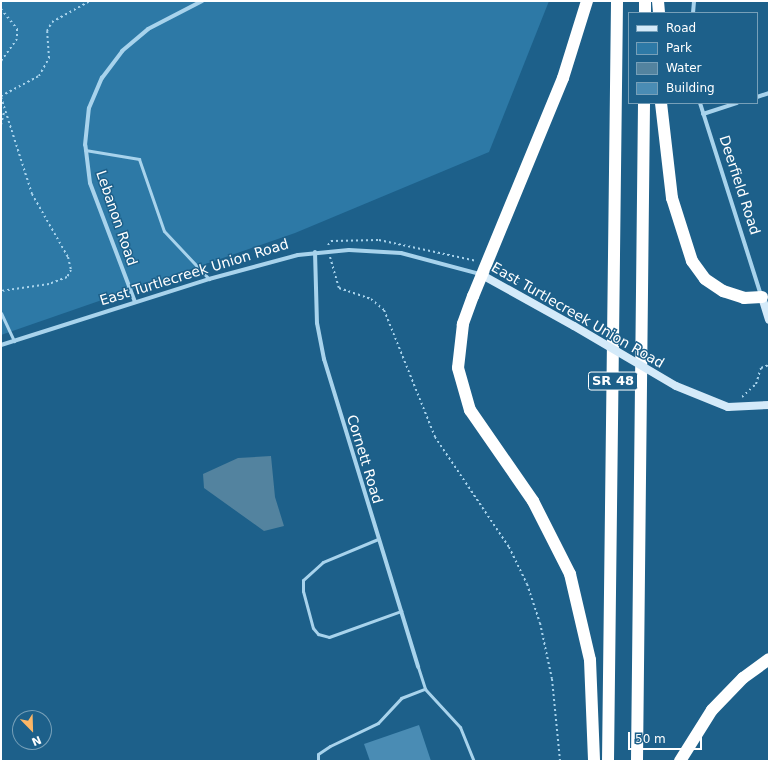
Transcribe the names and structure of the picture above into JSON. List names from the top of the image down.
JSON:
{
  "streets": {
    "highway": ["SR 48"],
    "street": [
      "Deerfield Road",
      "Lebanon Road",
      "East Turtlecreek Union Road",
      "Cornett Road"
    ]
  },
  "crossings": [
    ["Lebanon Road", "East Turtlecreek Union Road"],
    ["East Turtlecreek Union Road", "Cornett Road"]
  ],
  "legend": [
    "Road",
    "Park",
    "Water",
    "Building"
  ],
  "scale_bar": "50 m",
  "north": "bottom right"
}
